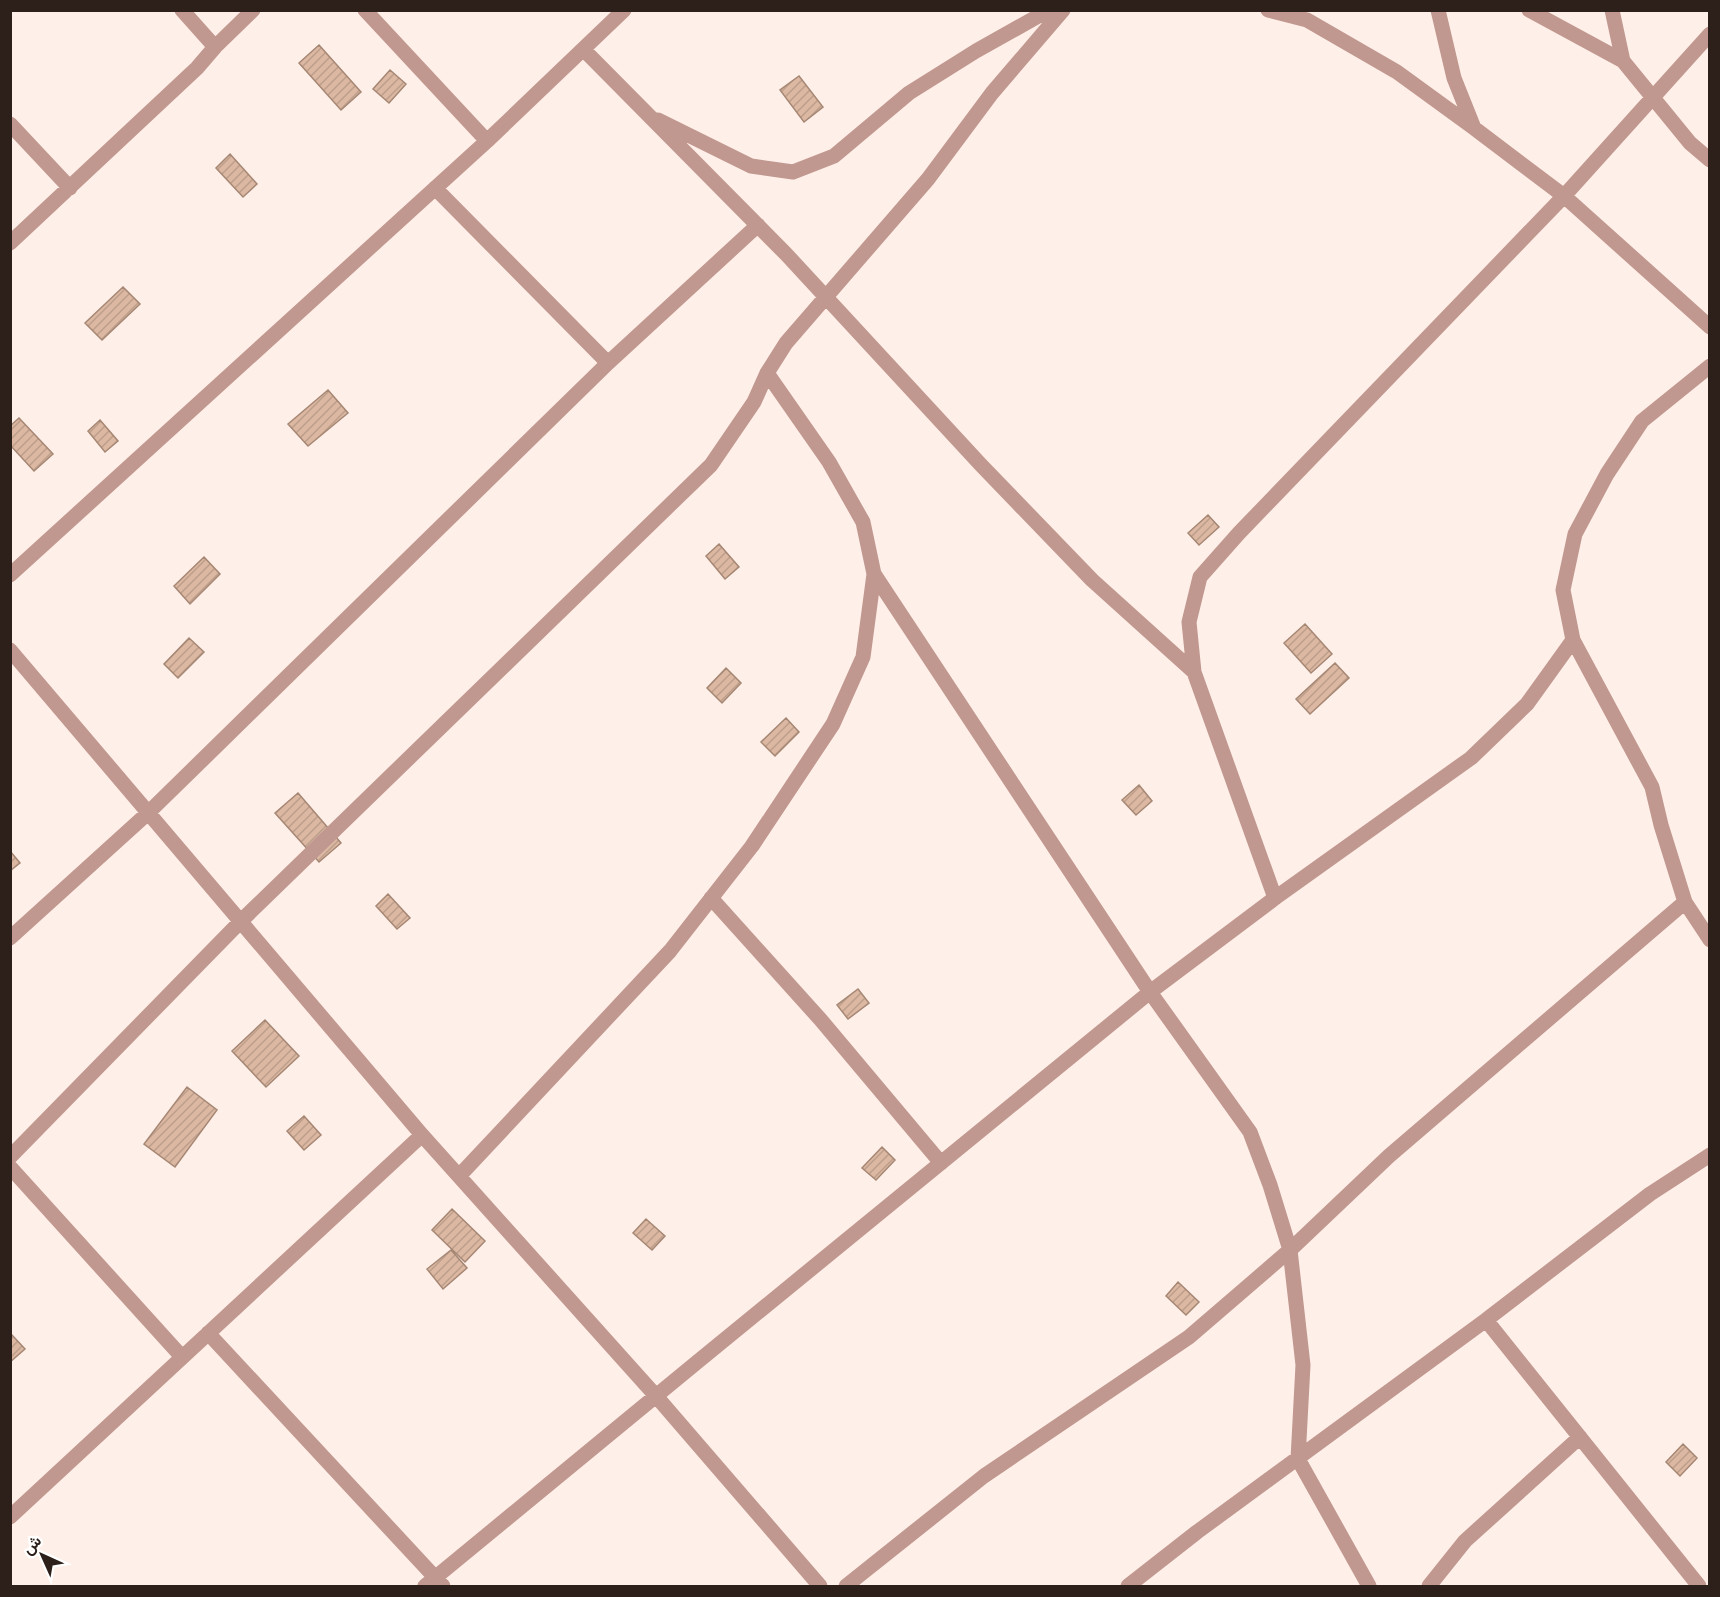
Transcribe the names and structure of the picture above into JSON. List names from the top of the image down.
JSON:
{
  "north": "top left"
}
